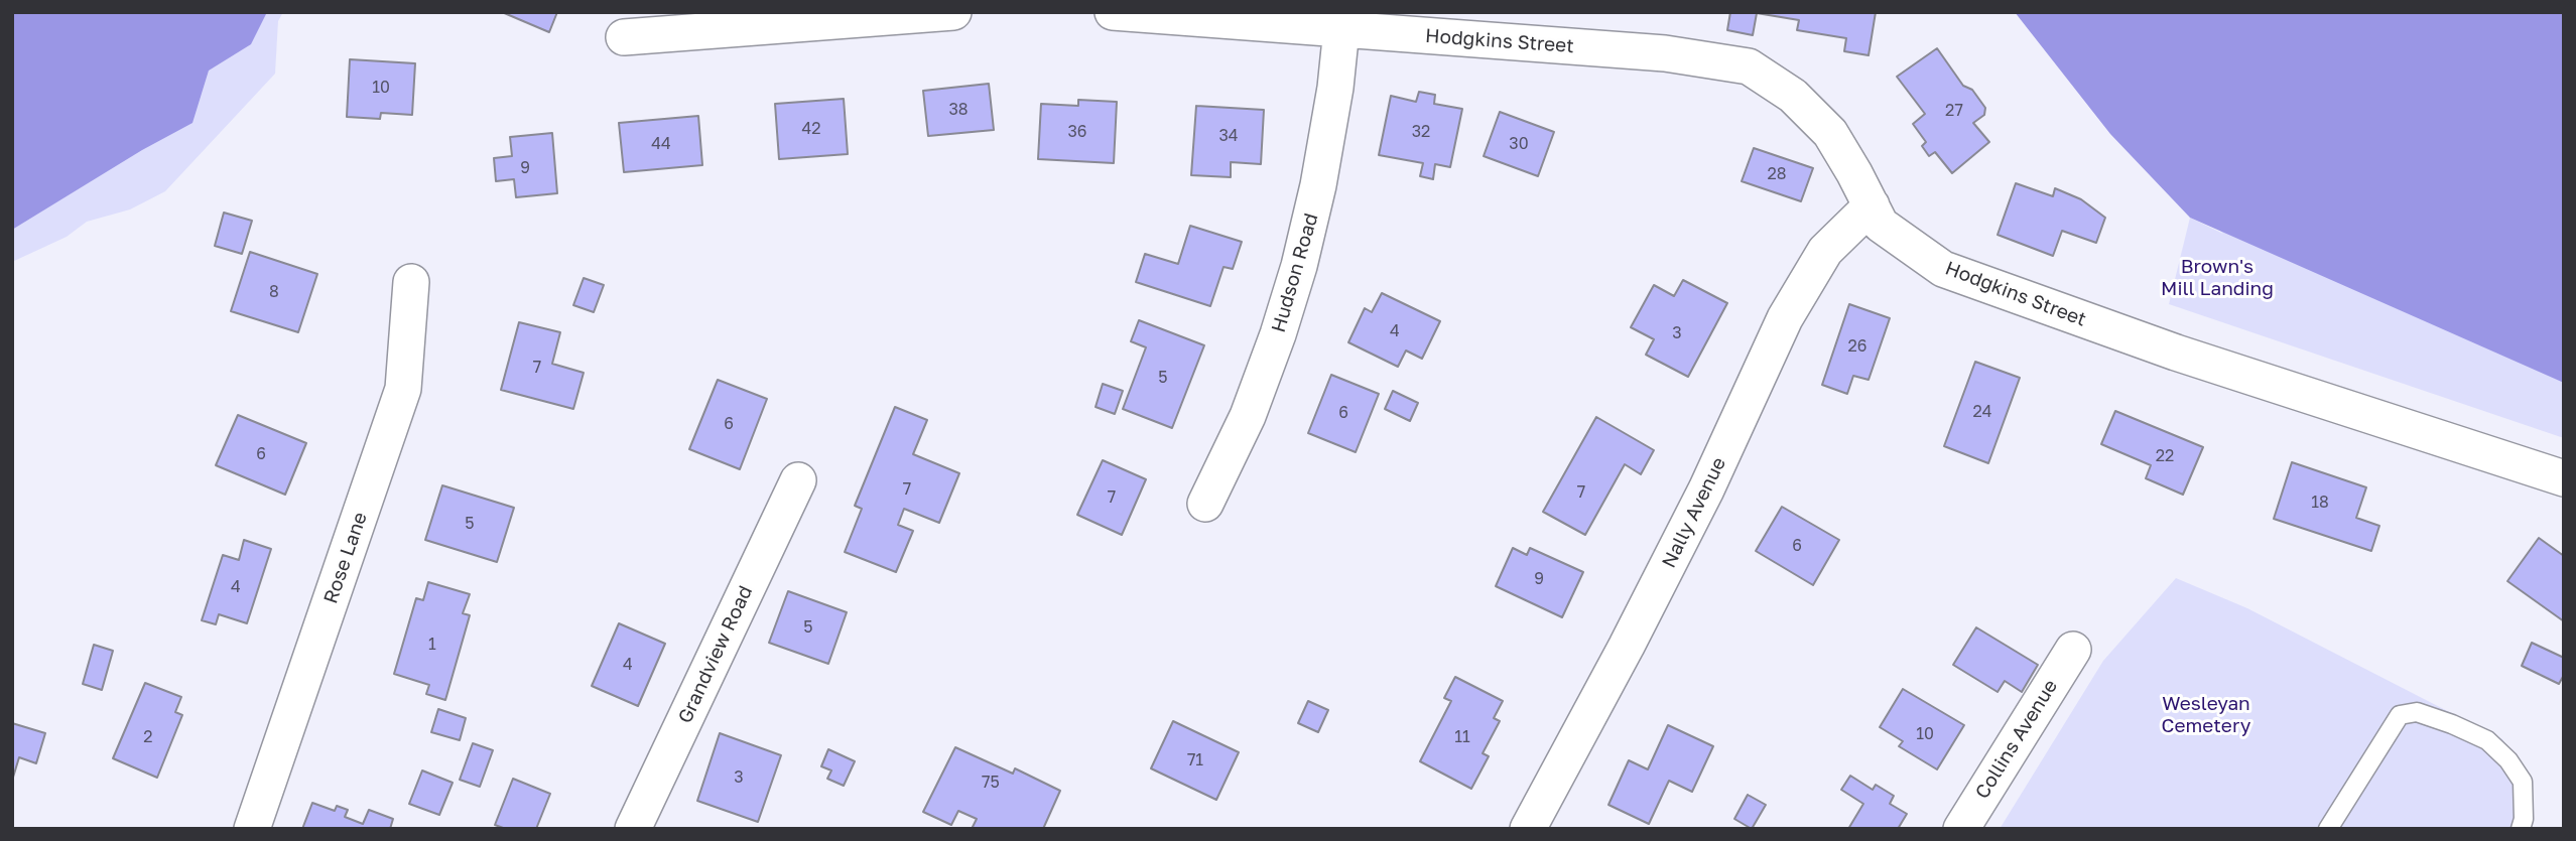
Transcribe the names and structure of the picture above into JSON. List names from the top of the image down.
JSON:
{
  "streets": {
    "street": [
      "Hodgkins Street",
      "Hudson Road",
      "Nally Avenue",
      "Rose Lane",
      "Grandview Road",
      "Collins Avenue"
    ]
  },
  "crossings": [
    ["Hodgkins Street", "Hudson Road"],
    ["Hodgkins Street", "Nally Avenue"]
  ],
  "parks": ["Brown's Mill Landing", "Wesleyan Cemetery"],
  "house_numbers": [
    "10",
    "38",
    "27",
    "42",
    "36",
    "32",
    "34",
    "44",
    "30",
    "9",
    "28",
    "8",
    "4",
    "3",
    "26",
    "7",
    "5",
    "24",
    "6",
    "6",
    "6",
    "22",
    "7",
    "7",
    "7",
    "18",
    "5",
    "6",
    "9",
    "4",
    "5",
    "1",
    "4",
    "10",
    "2",
    "11",
    "71",
    "3",
    "75"
  ]
}
